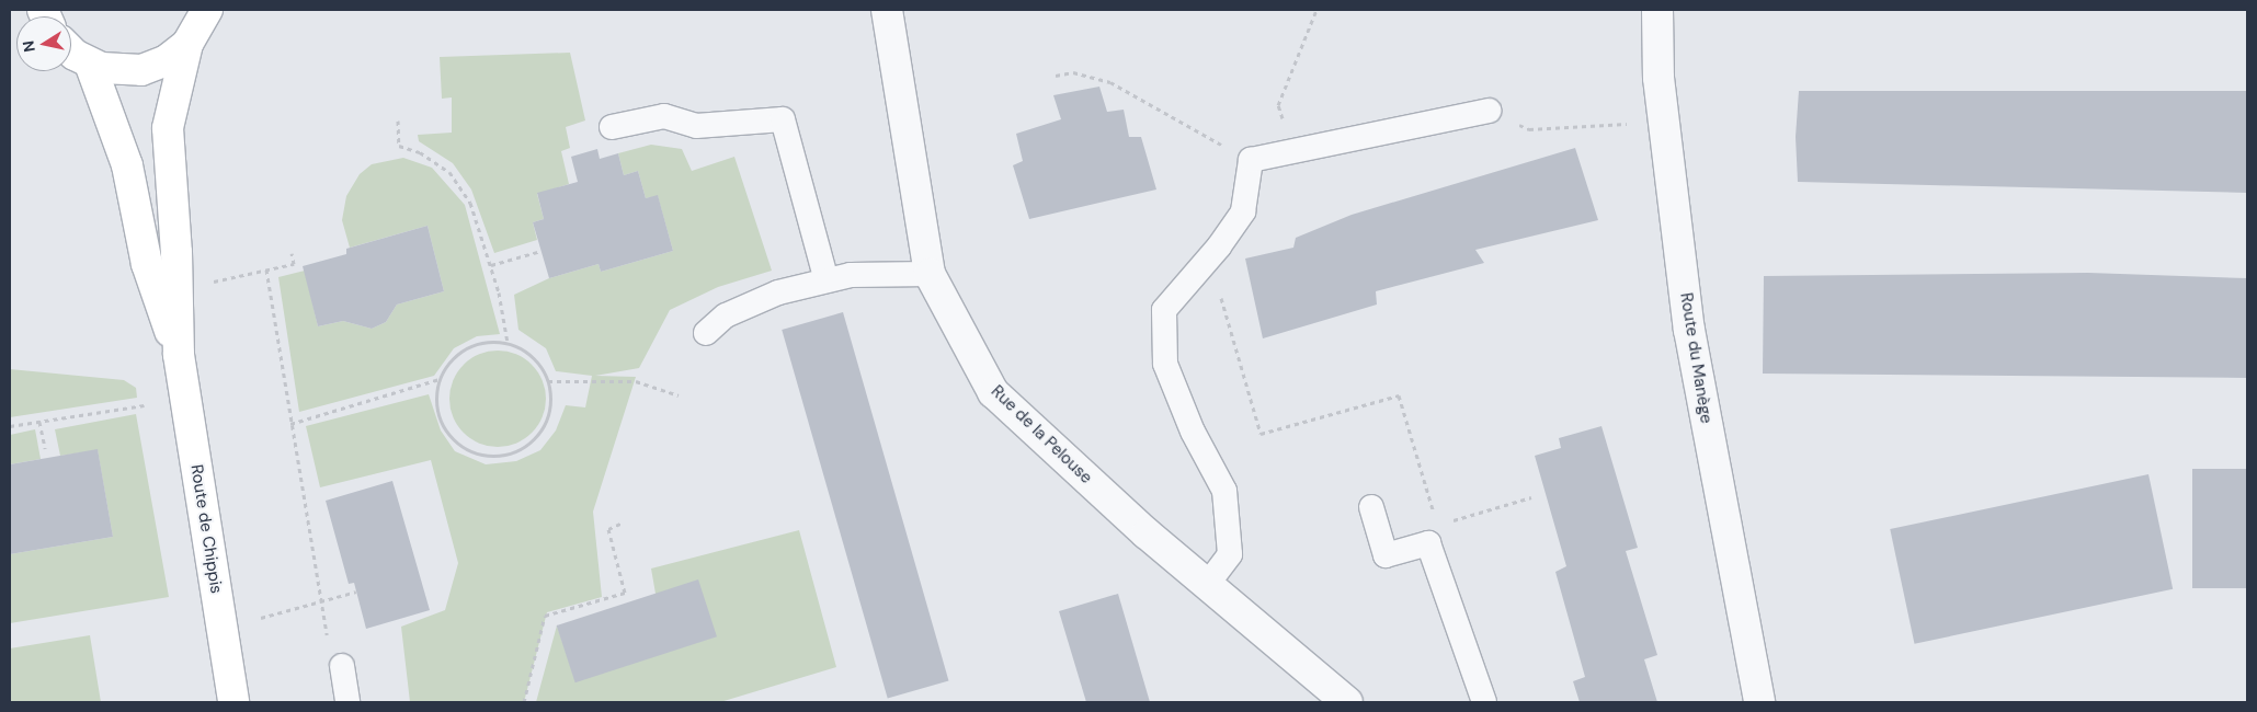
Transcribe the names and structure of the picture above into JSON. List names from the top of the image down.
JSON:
{
  "streets": {
    "street": ["Route du Manège", "Rue de la Pelouse", "Route de Chippis"]
  },
  "north": "left"
}
